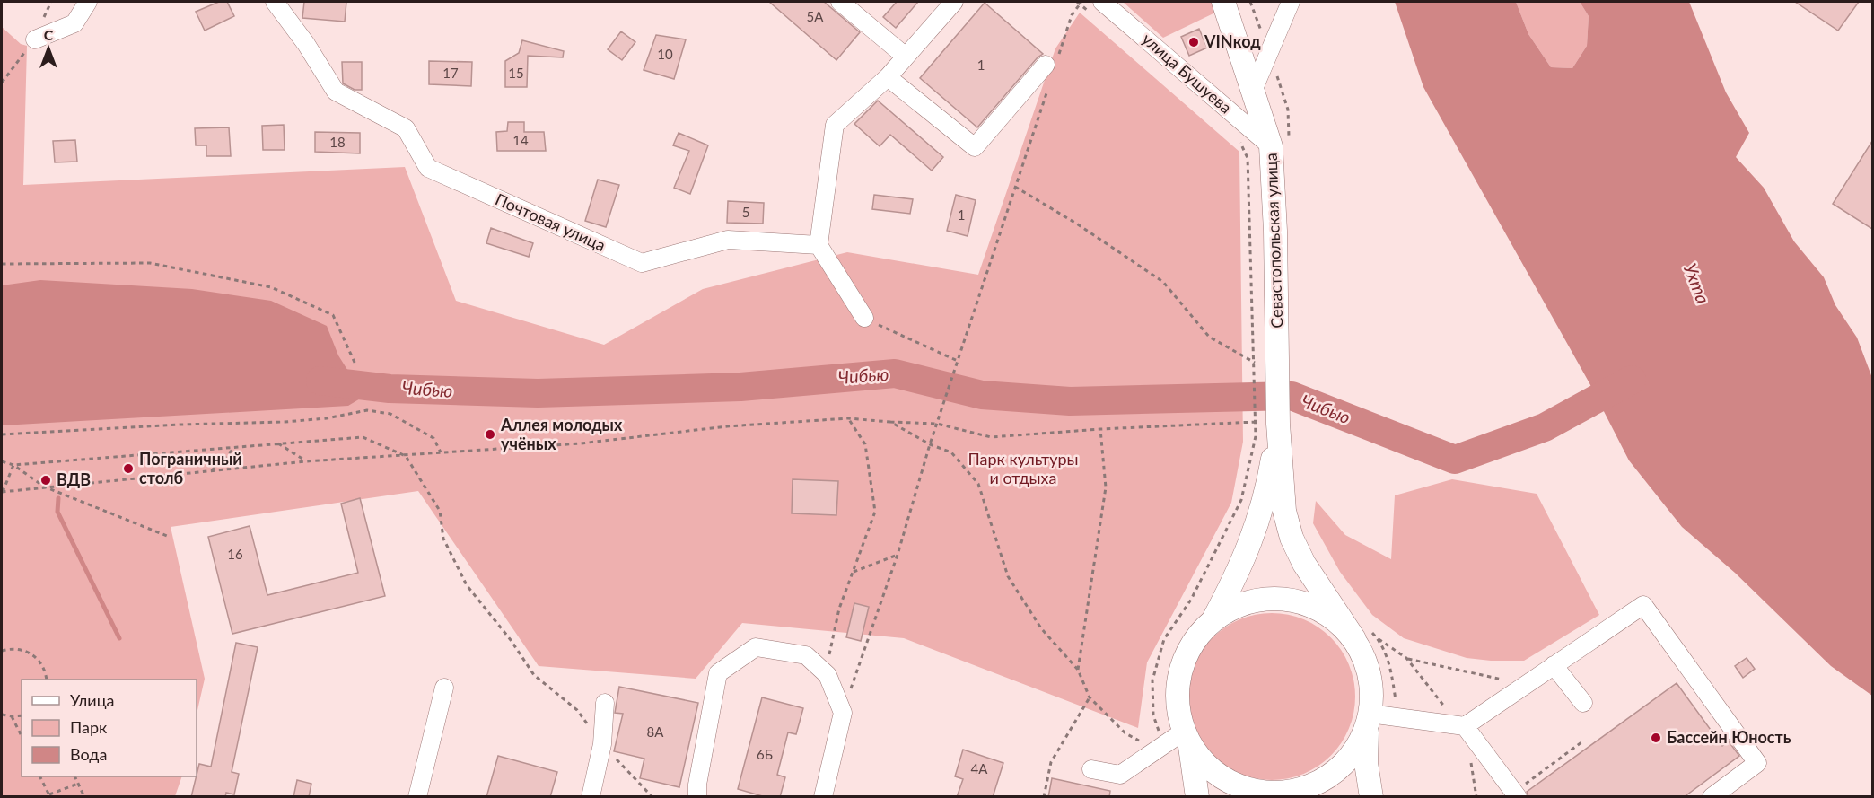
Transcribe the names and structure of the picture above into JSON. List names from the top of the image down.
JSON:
{
  "streets": {
    "main road": ["Севастопольская улица"],
    "street": ["улица Бушуева", "Почтовая улица"]
  },
  "crossings": [
    ["улица Бушуева", "Севастопольская улица"]
  ],
  "water": ["Ухта", "Чибью"],
  "parks": ["Парк культуры и отдыха"],
  "places": [
    "VINкод",
    "Аллея молодых учёных",
    "Пограничный столб",
    "ВДВ",
    "Бассейн Юность"
  ],
  "house_numbers": [
    "5А",
    "10",
    "1",
    "17",
    "15",
    "14",
    "18",
    "5",
    "1",
    "16",
    "8А",
    "6Б",
    "4А"
  ],
  "legend": ["Улица", "Парк", "Вода"],
  "north": "top"
}
